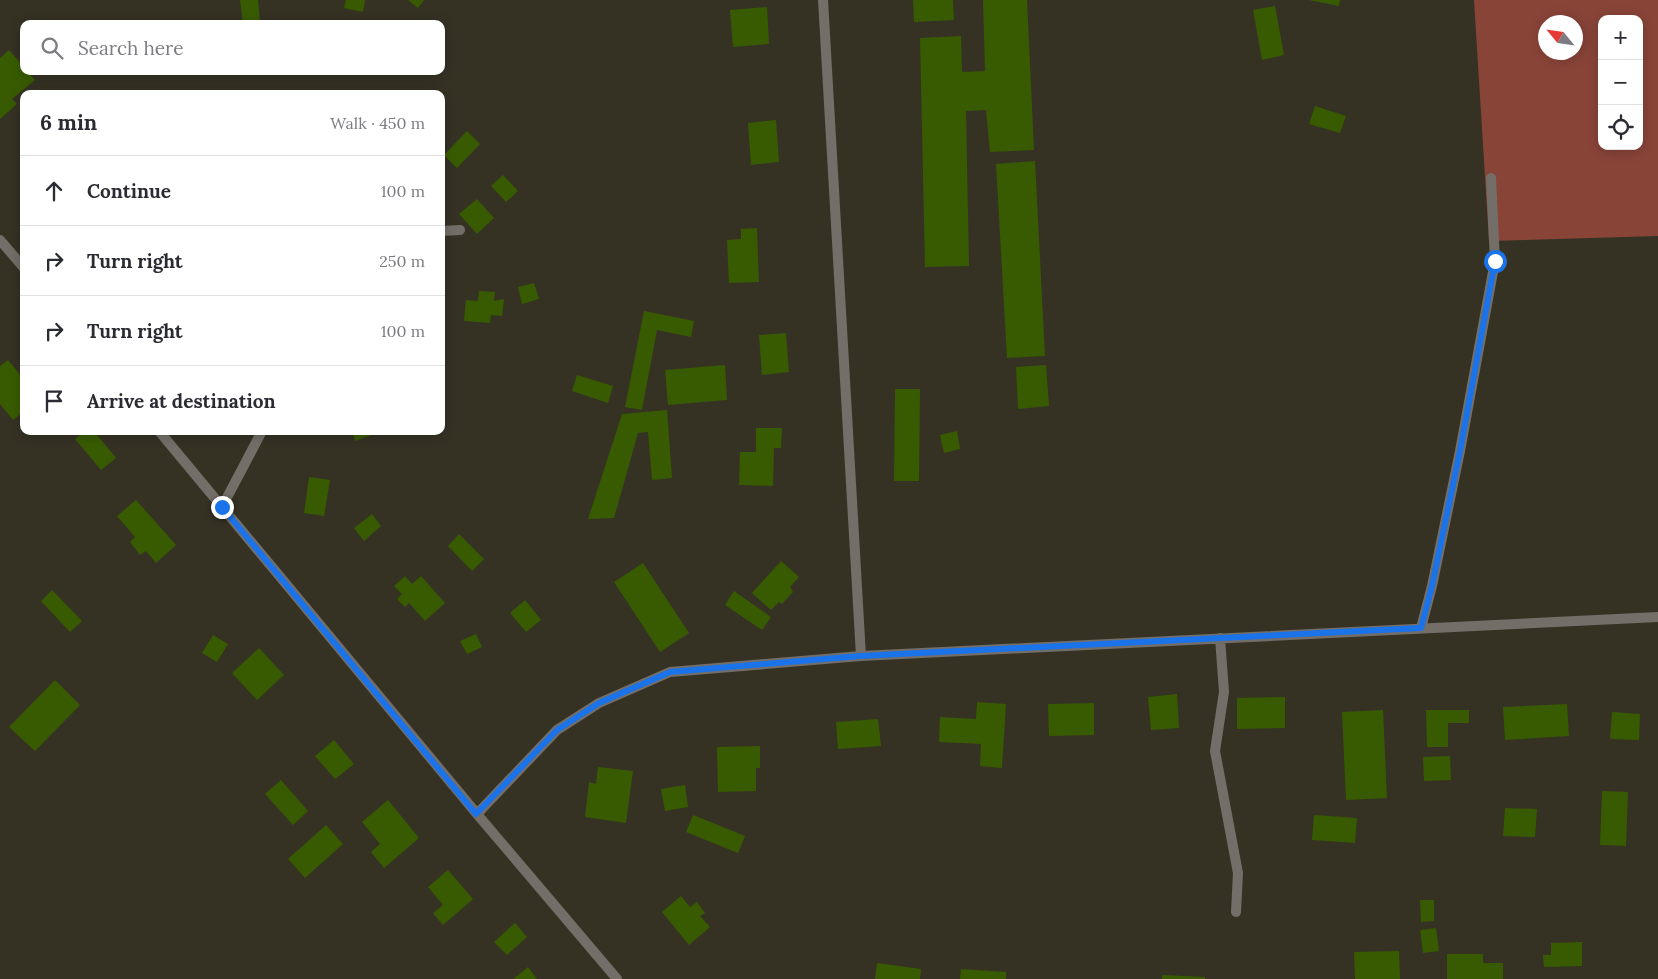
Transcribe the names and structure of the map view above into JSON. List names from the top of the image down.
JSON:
{
  "north": "top left",
  "page": {
    "map_buttons": ["+", "−"],
    "search": "Search here",
    "heading": ["6 min", "Walk · 450 m"],
    "list": [
      ["Continue", "100 m"],
      ["Turn right", "250 m"],
      ["Turn right", "100 m"],
      "Arrive at destination"
    ]
  }
}
